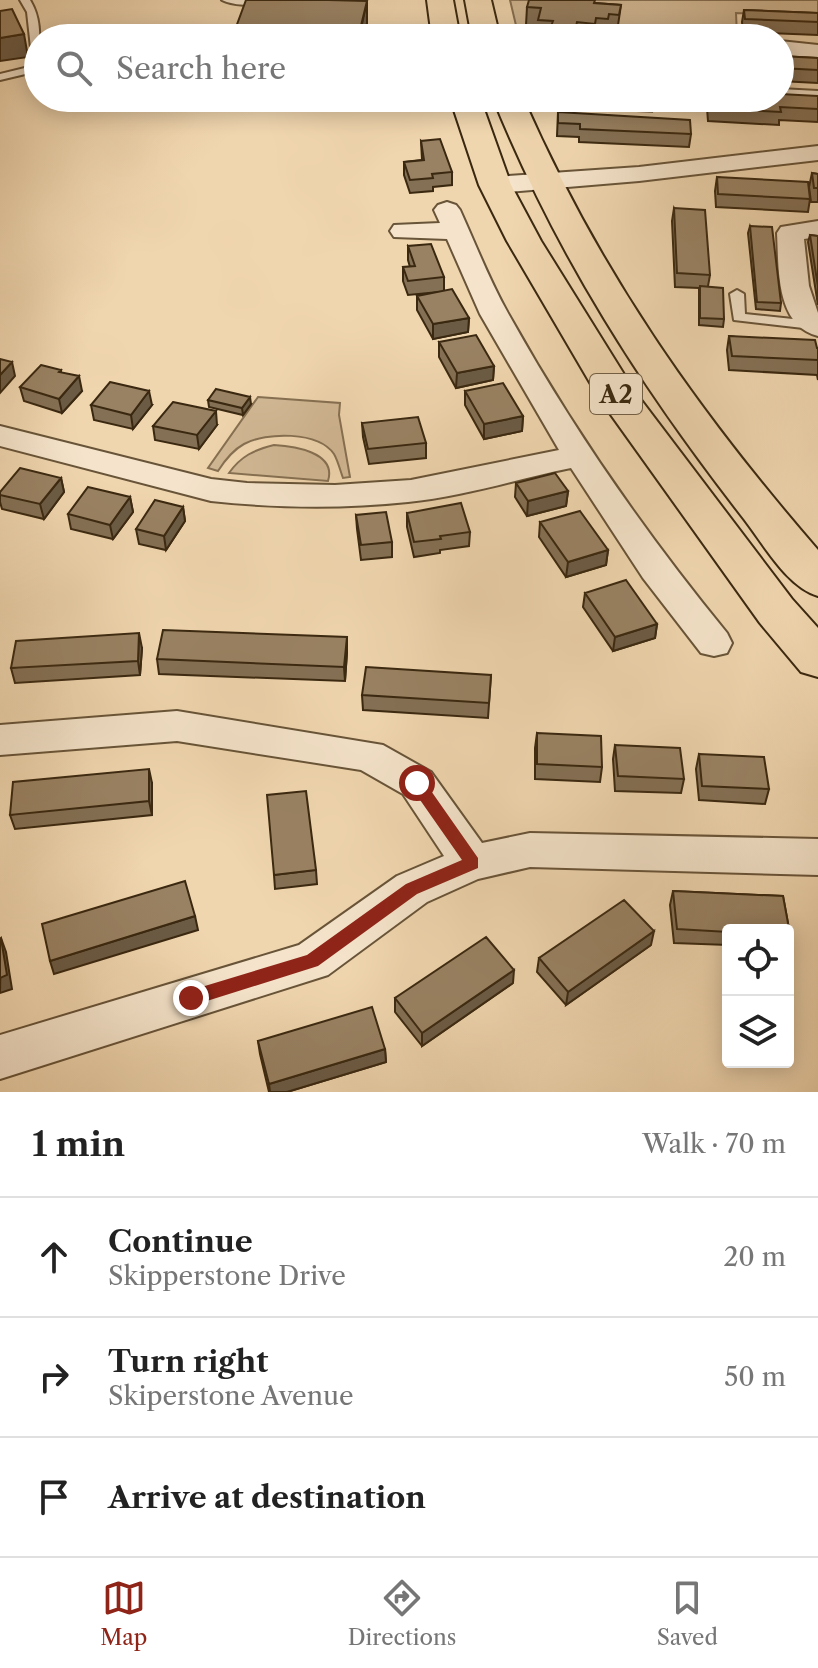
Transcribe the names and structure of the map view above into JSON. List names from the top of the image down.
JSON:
{
  "streets": {
    "highway": ["A2"]
  },
  "page": {
    "search": "Search here",
    "heading": ["1 min", "Walk · 70 m"],
    "list": [
      ["Continue", "Skipperstone Drive", "20 m"],
      ["Turn right", "Skiperstone Avenue", "50 m"],
      "Arrive at destination"
    ],
    "nav": ["Map", "Directions", "Saved"]
  }
}
